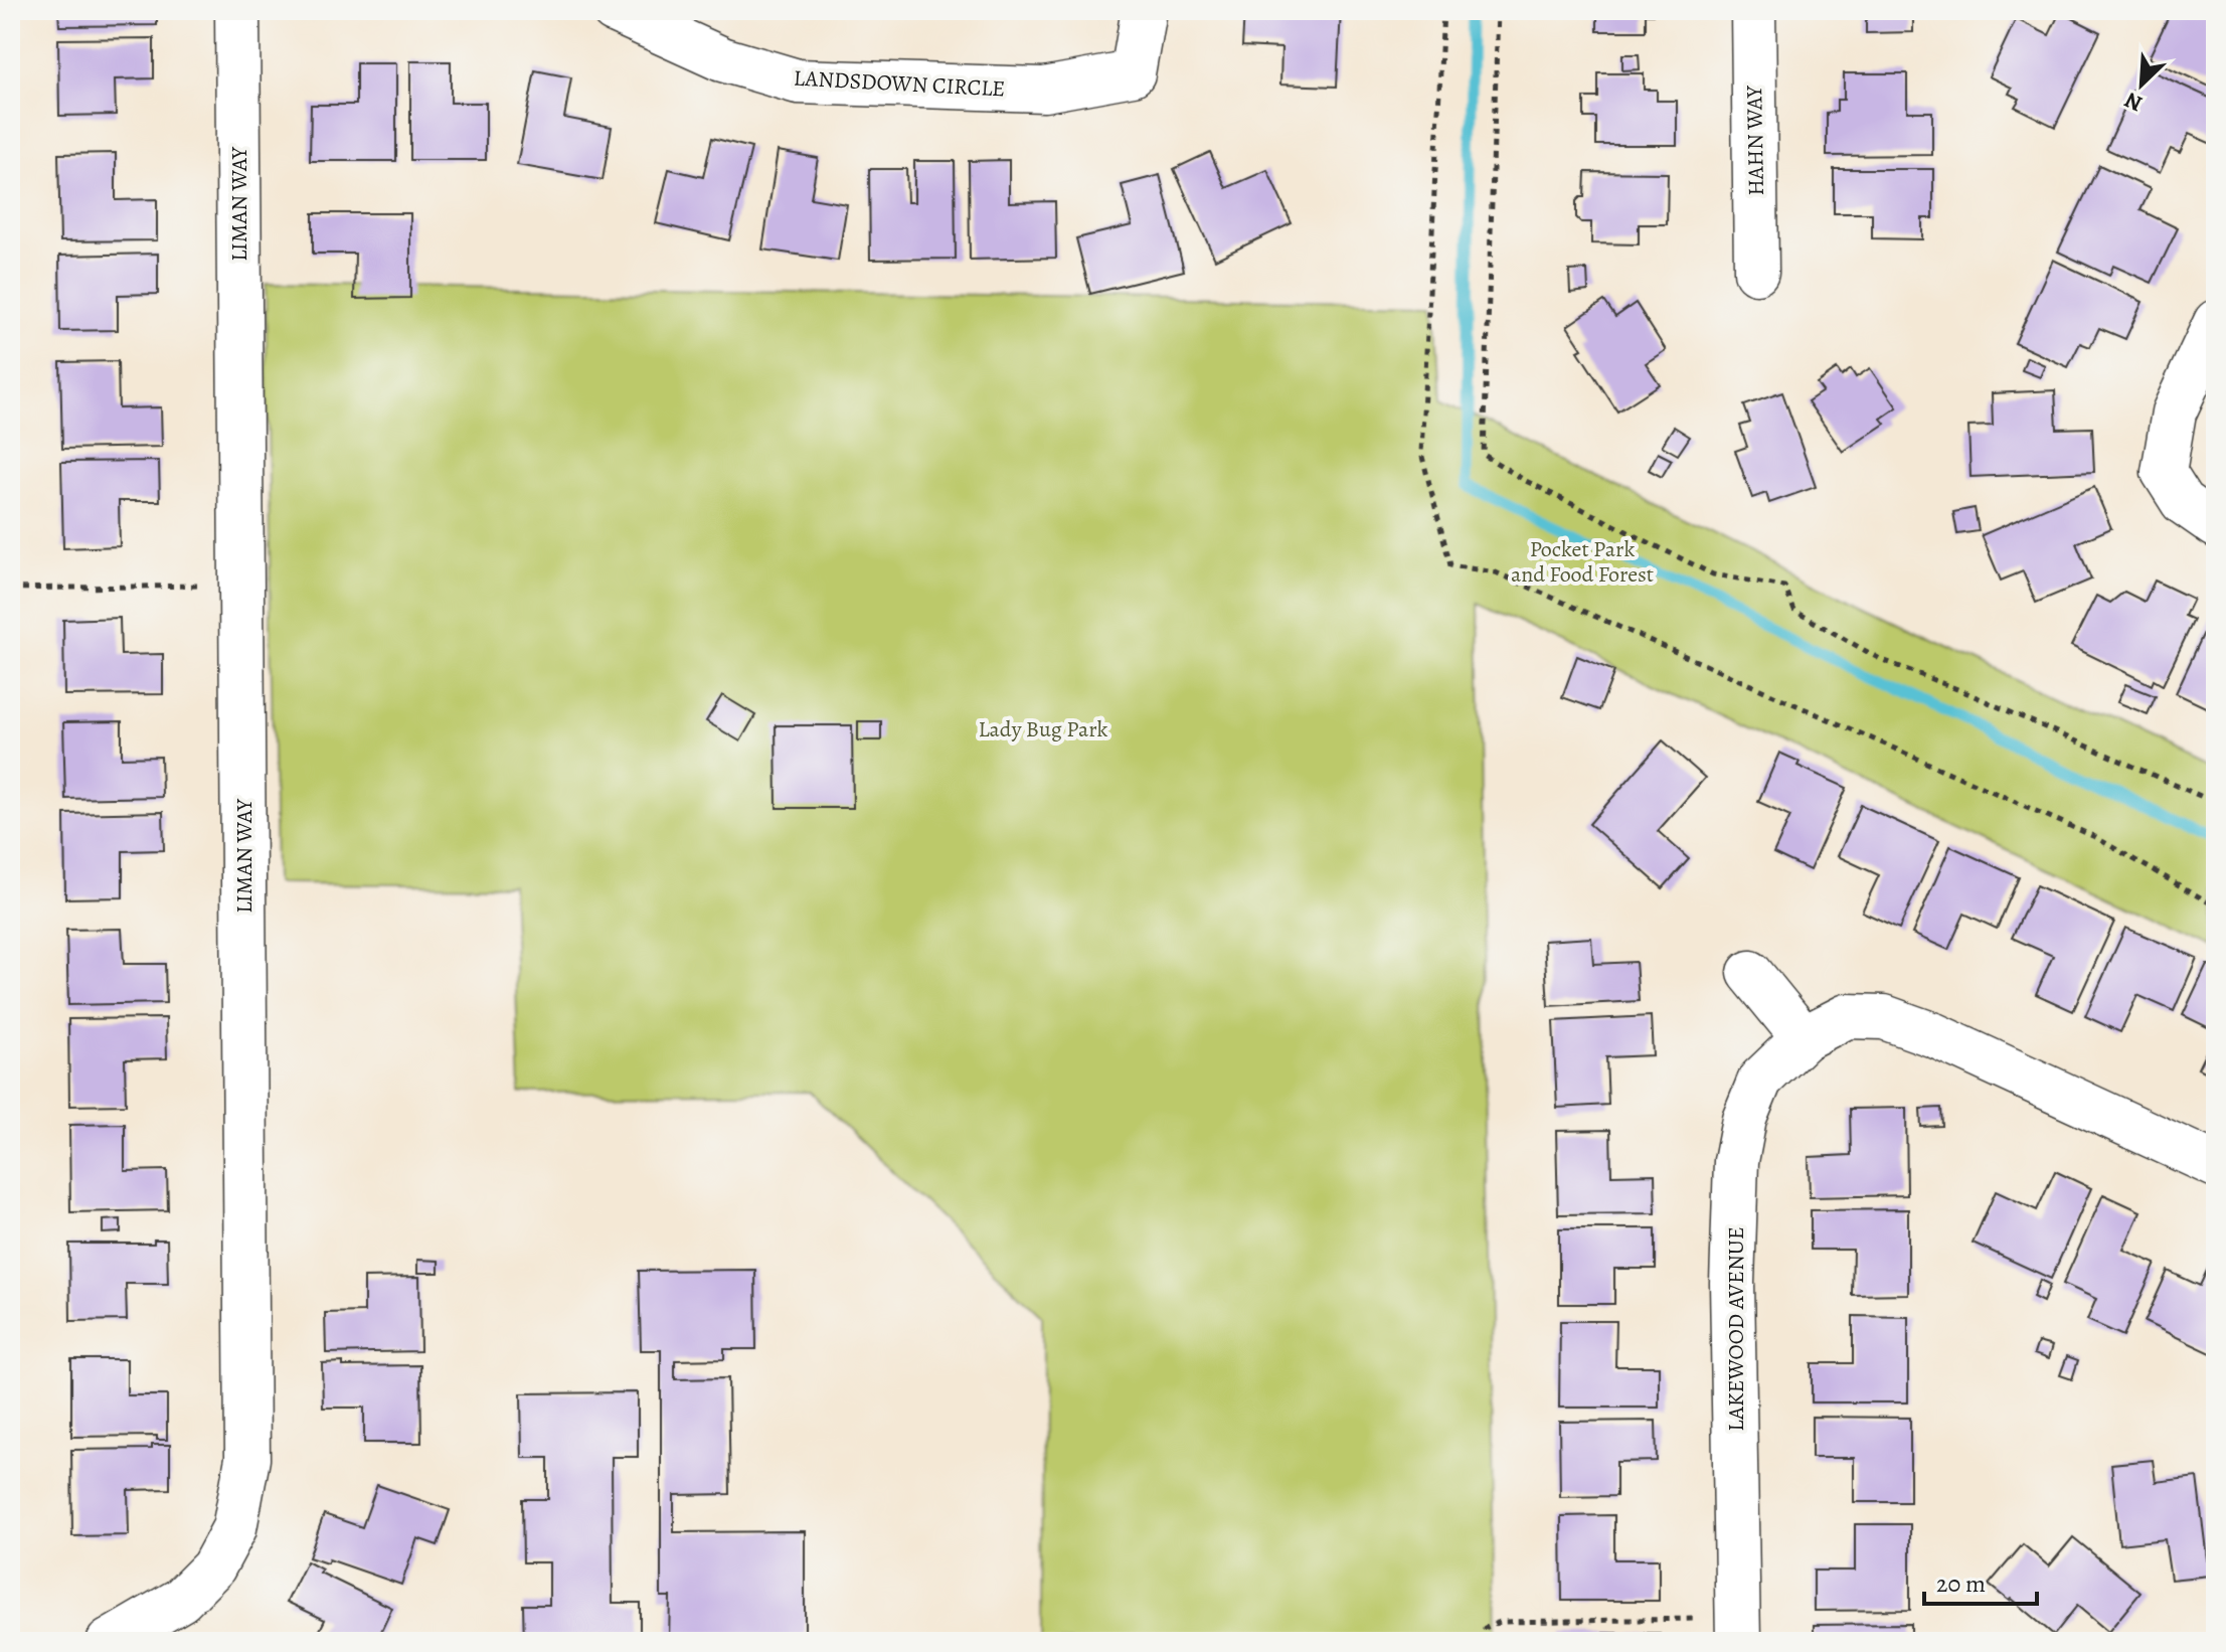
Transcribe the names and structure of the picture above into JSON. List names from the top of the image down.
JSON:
{
  "streets": {
    "street": [
      "LANDSDOWN CIRCLE",
      "HAHN WAY",
      "LIMAN WAY",
      "LAKEWOOD AVENUE"
    ]
  },
  "parks": ["Pocket Park and Food Forest", "Lady Bug Park"],
  "scale_bar": "20 m",
  "north": "bottom left"
}
